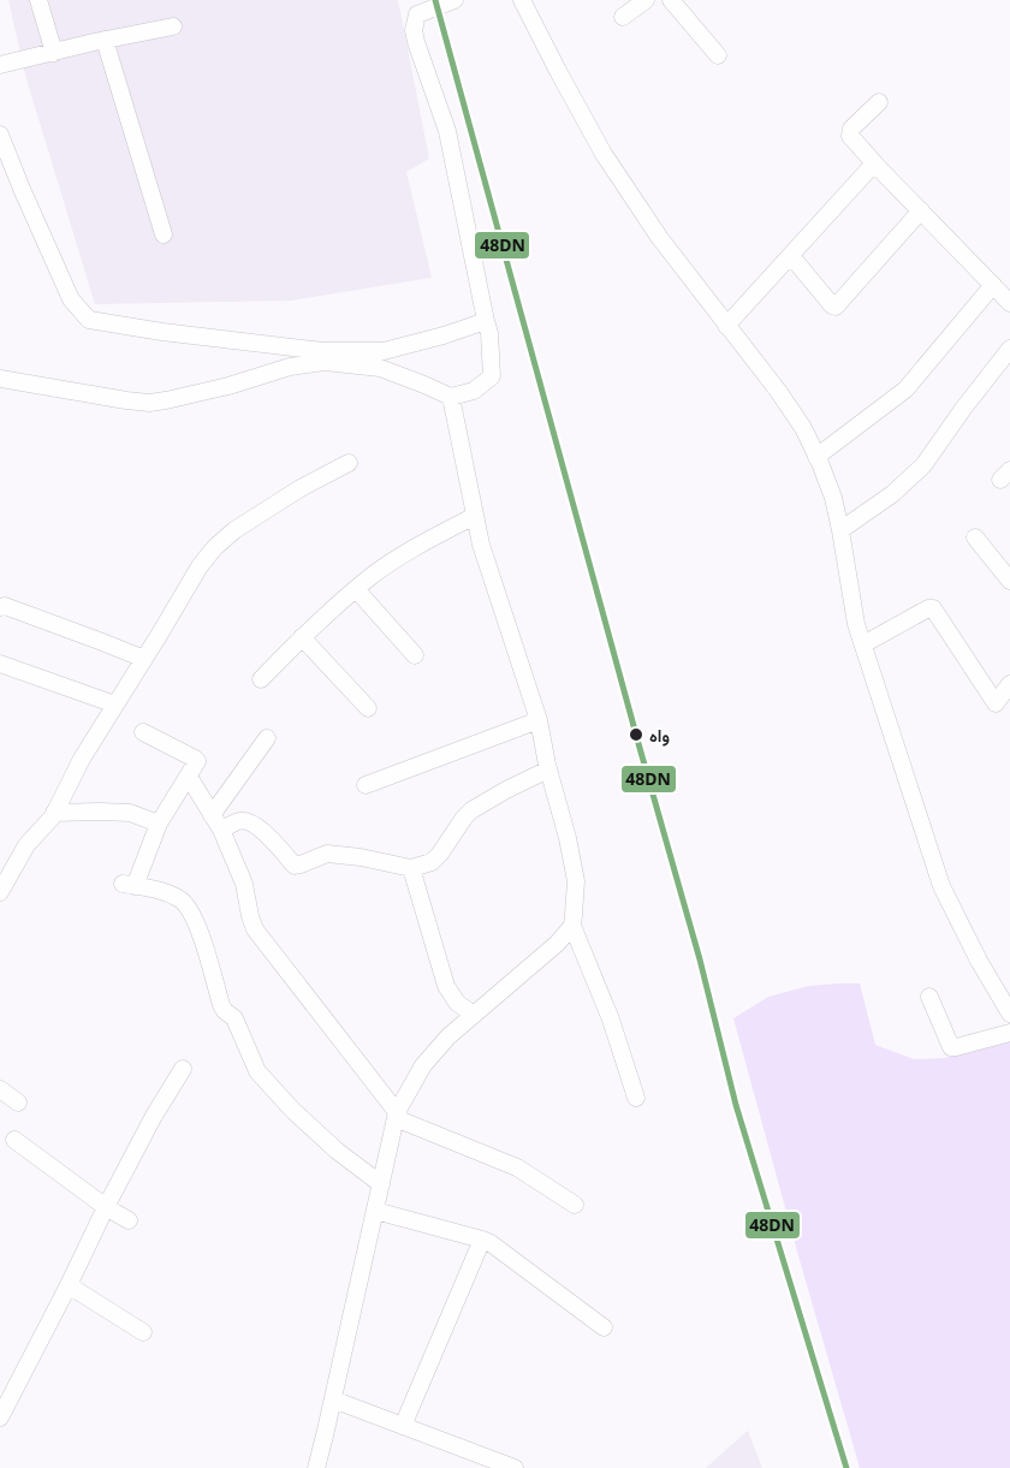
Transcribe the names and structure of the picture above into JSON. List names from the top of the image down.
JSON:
{
  "places": ["واہ"],
  "lines": ["transit line 48DN"]
}
